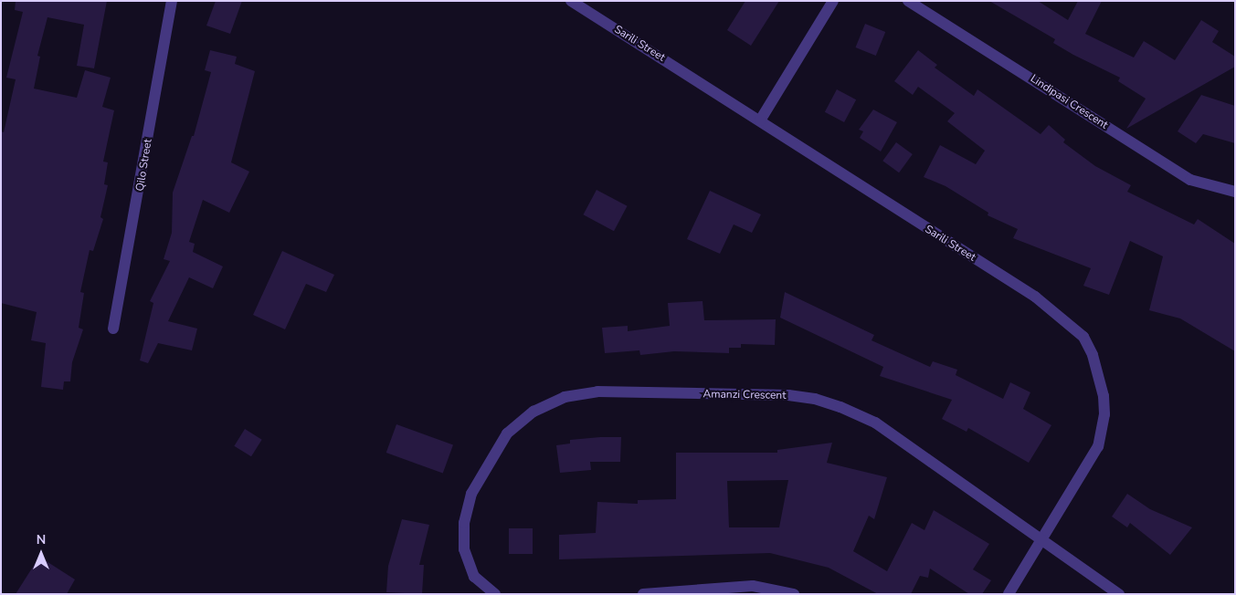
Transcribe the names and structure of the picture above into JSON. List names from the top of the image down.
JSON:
{
  "streets": {
    "street": [
      "Sarili Street",
      "Lindipasi Crescent",
      "Qilo Street",
      "Amanzi Crescent"
    ]
  },
  "crossings": [
    ["Sarili Street", "Amanzi Crescent"]
  ],
  "north": "top"
}
